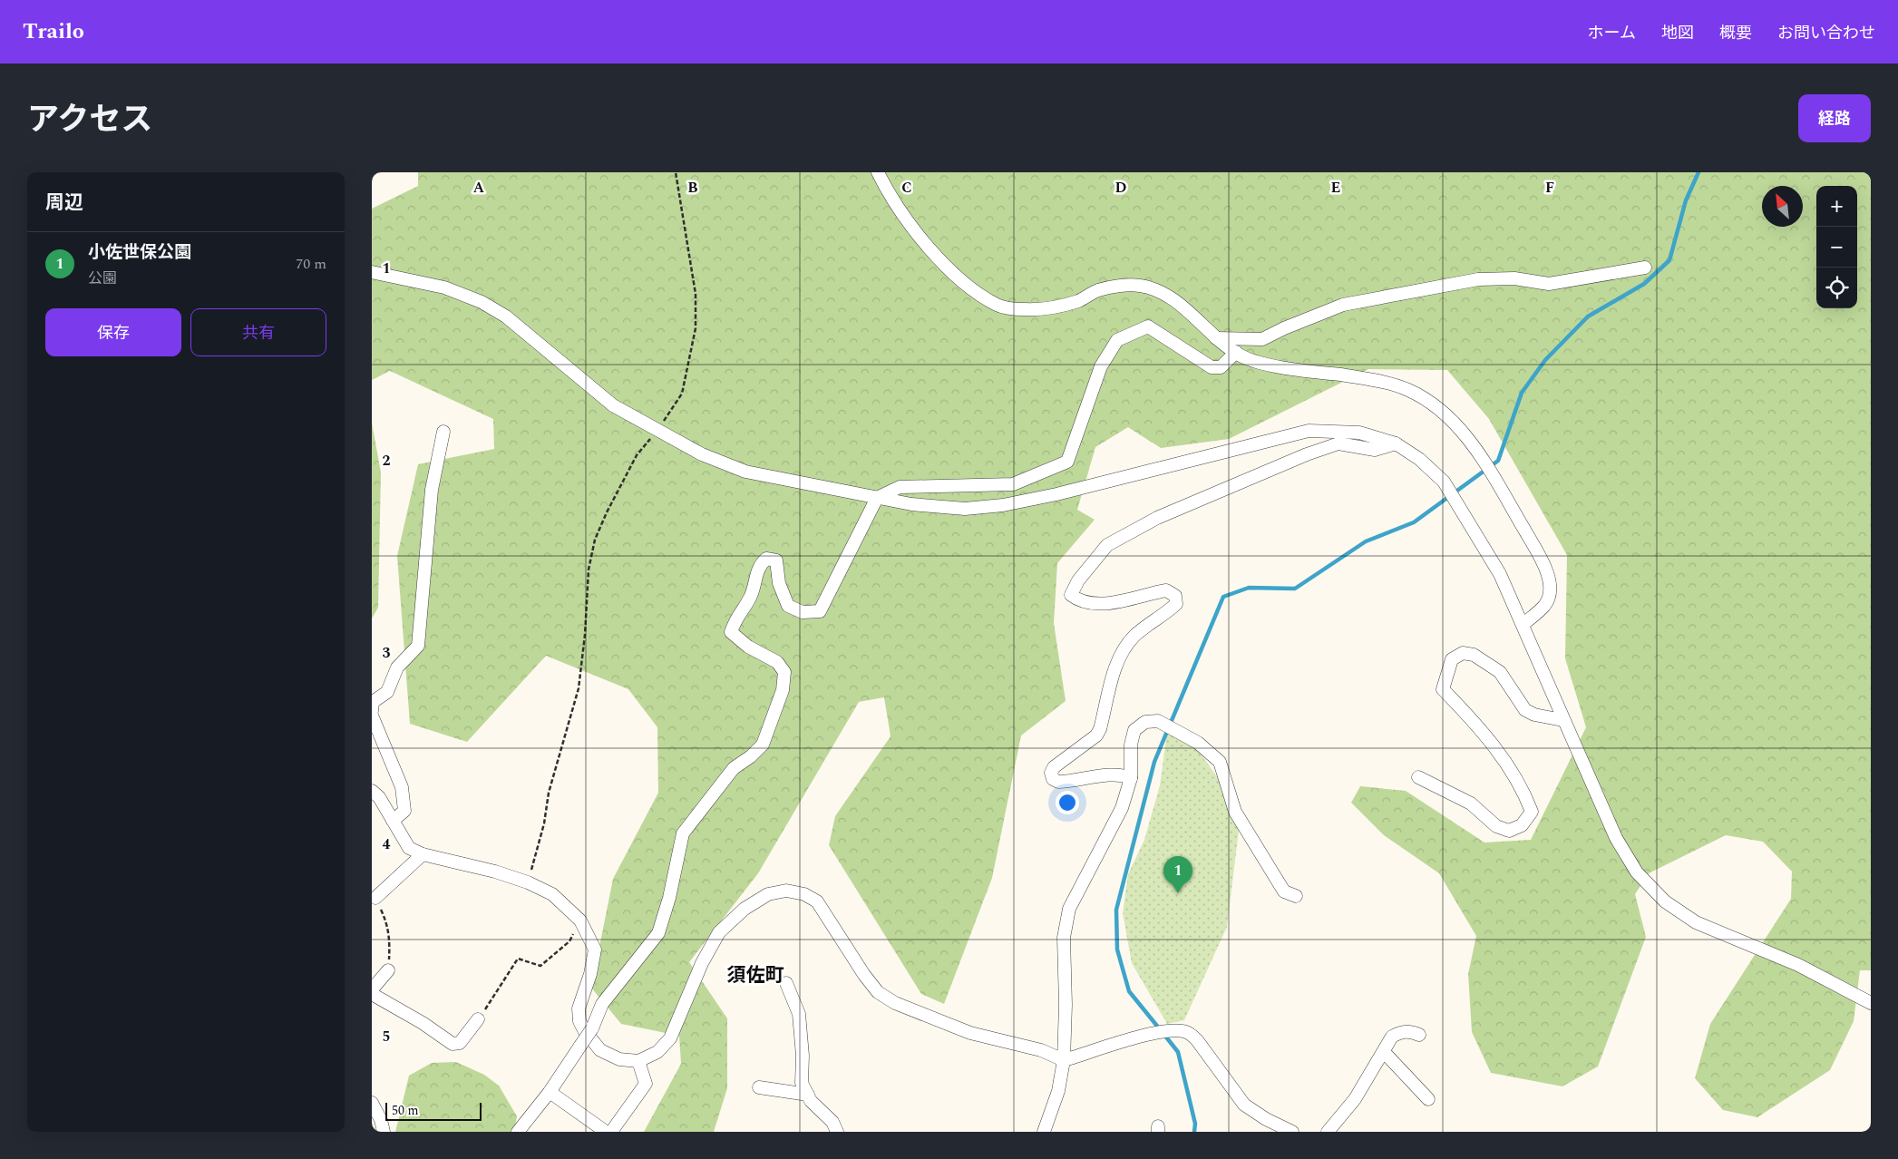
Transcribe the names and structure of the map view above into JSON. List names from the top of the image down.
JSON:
{
  "districts": ["須佐町"],
  "scale_bar": "50 m",
  "north": "top left",
  "page": {
    "header": "Trailo",
    "nav": [
      "ホーム",
      "地図",
      "概要",
      "お問い合わせ"
    ],
    "title": "アクセス",
    "buttons": [
      "経路",
      ["保存", "共有"]
    ],
    "heading": "周辺",
    "map_buttons": ["+", "−"],
    "list": [
      {
        "mark": "1",
        "name": "小佐世保公園",
        "note": "公園",
        "value": "70 m"
      }
    ],
    "pins": "1",
    "scale": "50 m"
  },
  "grid": {
    "columns": [
      "A",
      "B",
      "C",
      "D",
      "E",
      "F"
    ],
    "rows": [
      "1",
      "2",
      "3",
      "4",
      "5"
    ]
  }
}
